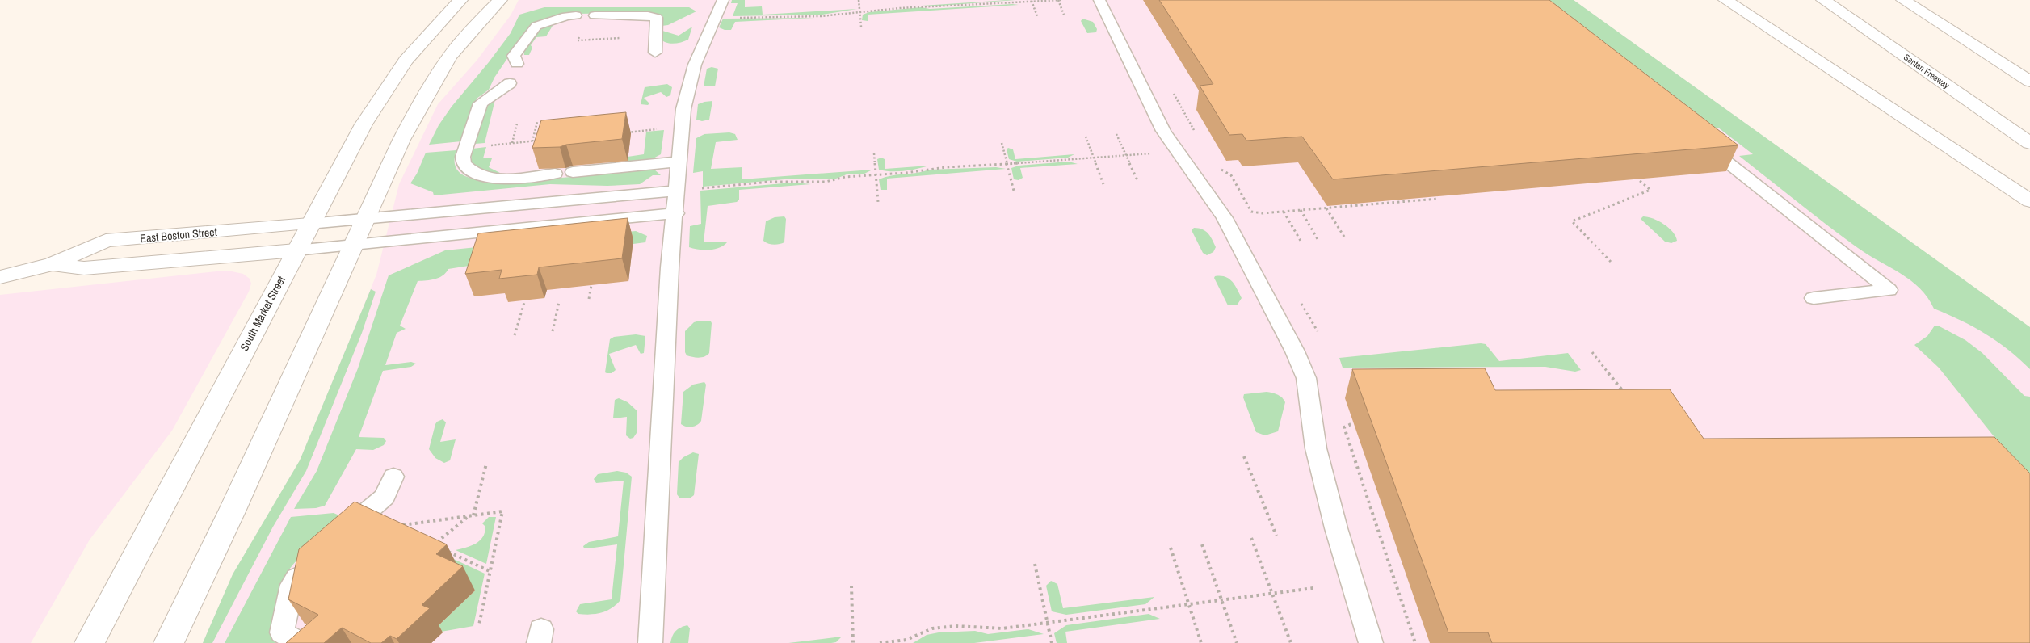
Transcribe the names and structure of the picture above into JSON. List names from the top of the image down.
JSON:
{
  "streets": {
    "main road": ["Santan Freeway", "East Boston Street", "South Market Street"]
  },
  "crossings": [
    ["East Boston Street", "South Market Street"]
  ]
}
